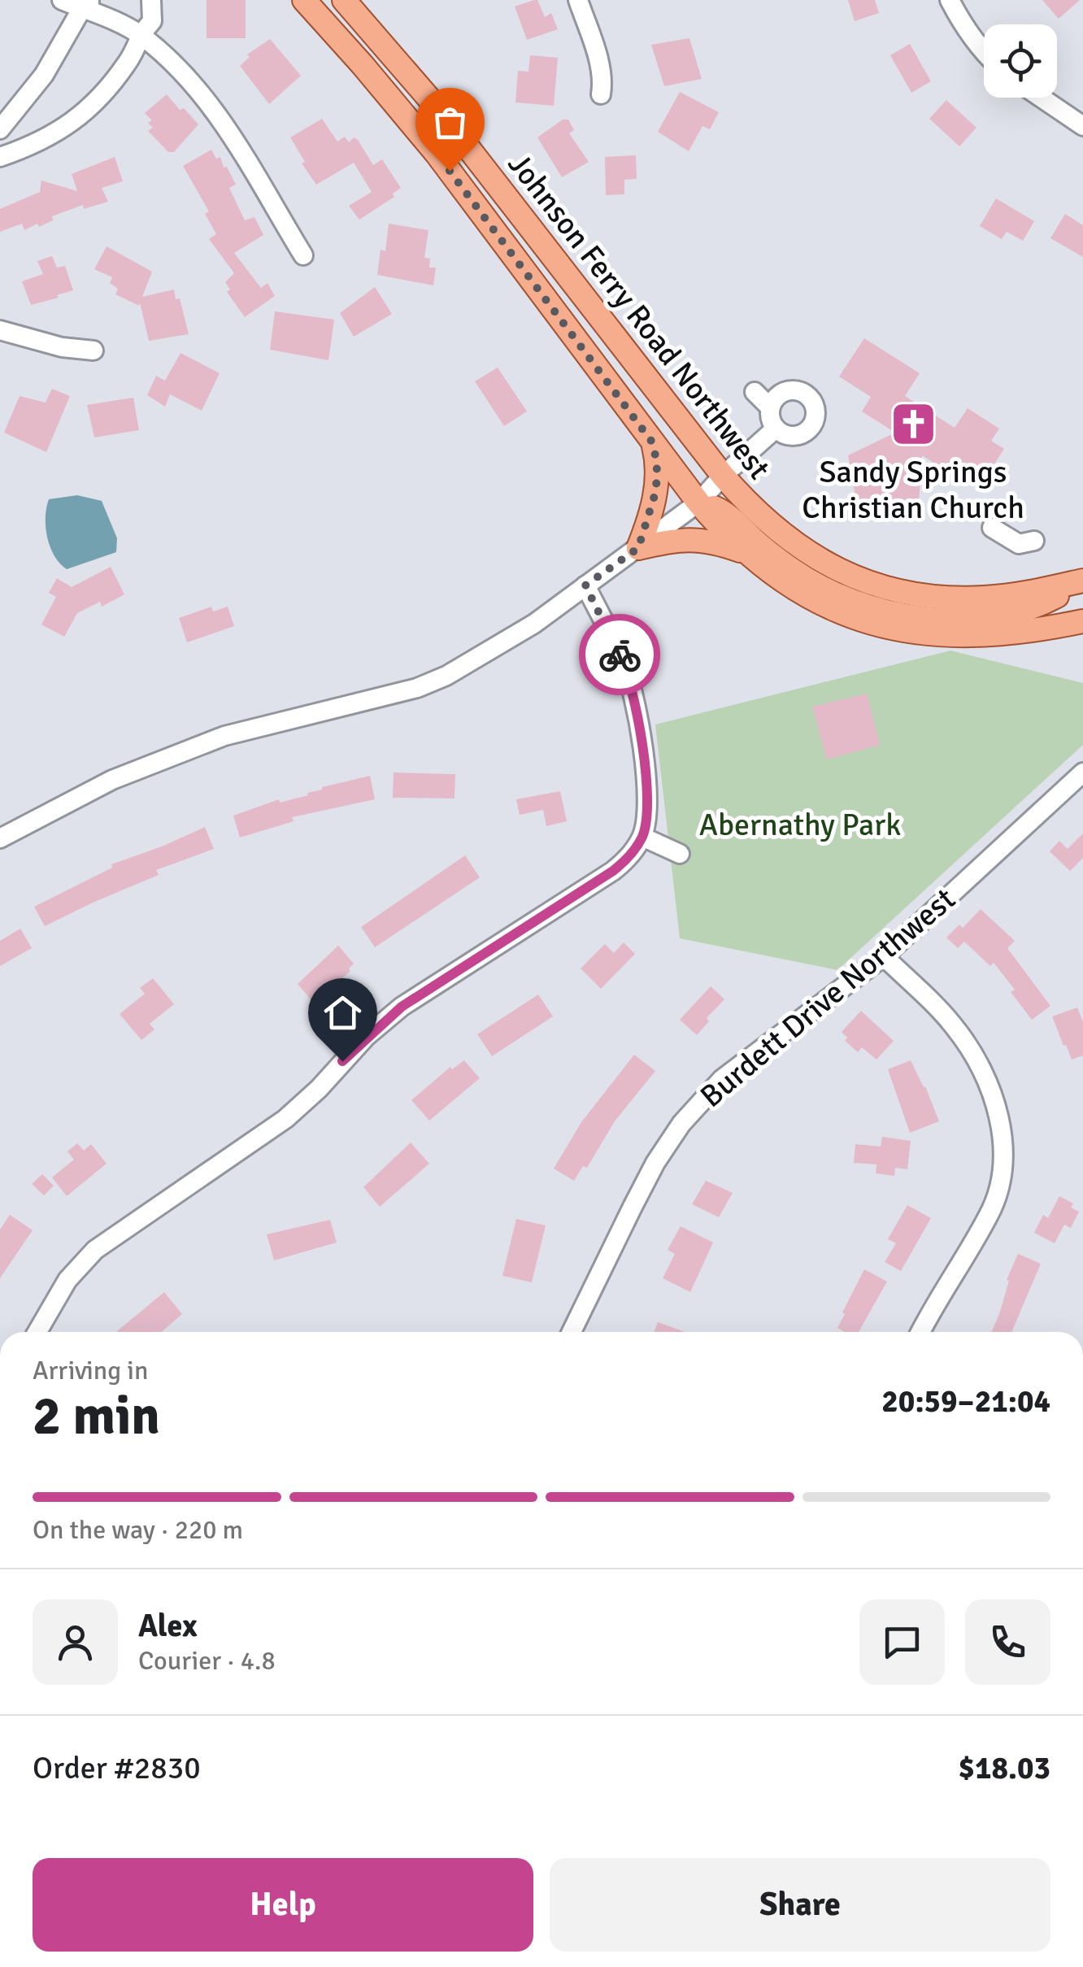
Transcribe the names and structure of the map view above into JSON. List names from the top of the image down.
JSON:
{
  "streets": {
    "main road": ["Johnson Ferry Road Northwest"],
    "street": ["Burdett Drive Northwest"]
  },
  "parks": ["Abernathy Park"],
  "places": {
    "church": ["Sandy Springs Christian Church"]
  },
  "page": {
    "heading": ["2 min", "Arriving in", "20:59–21:04"],
    "panel": [
      "Alex",
      "Courier · 4.8",
      "Order #2830",
      "$18.03"
    ],
    "bar": "On the way · 220 m",
    "buttons": ["Help", "Share"]
  }
}
